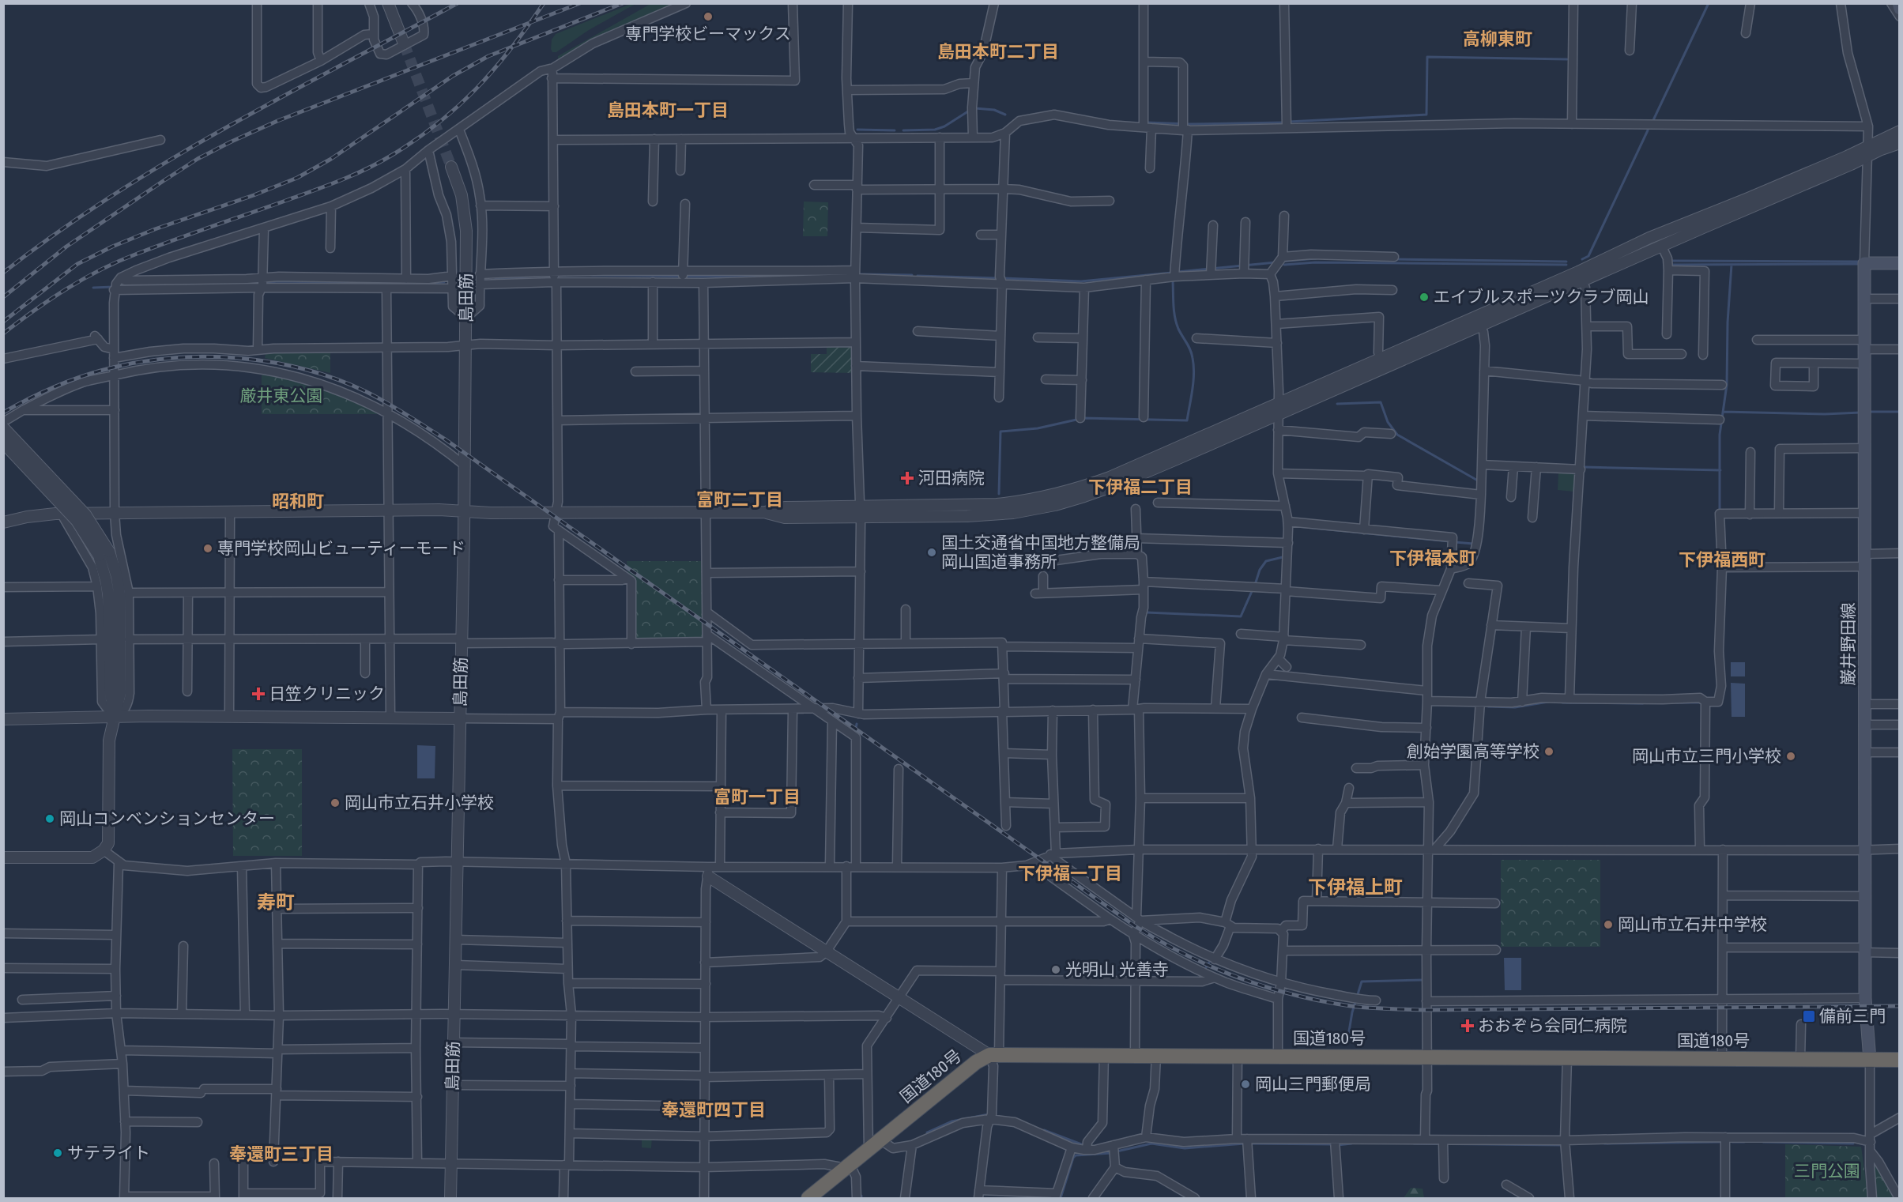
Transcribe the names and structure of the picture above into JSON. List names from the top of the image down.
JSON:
{
  "streets": {
    "highway": ["国道180号"],
    "main road": ["巌井野田線"],
    "street": ["島田筋"]
  },
  "crossings": [
    ["巌井野田線", "国道180号"]
  ],
  "districts": [
    "高柳東町",
    "島田本町二丁目",
    "島田本町一丁目",
    "下伊福二丁目",
    "富町二丁目",
    "昭和町",
    "下伊福本町",
    "下伊福西町",
    "富町一丁目",
    "下伊福一丁目",
    "下伊福上町",
    "寿町",
    "奉還町四丁目",
    "奉還町三丁目"
  ],
  "parks": ["厳井東公園", "三門公園"],
  "places": {
    "other": [
      "専門学校ビーマックス",
      "エイブルスポーツクラブ岡山",
      "専門学校岡山ビューティーモード",
      "国土交通省中国地方整備局 岡山国道事務所",
      "創始学園高等学校",
      "岡山市立三門小学校",
      "岡山市立石井小学校",
      "岡山コンベンションセンター",
      "岡山市立石井中学校",
      "光明山 光善寺",
      "岡山三門郵便局",
      "サテライト"
    ],
    "health": ["河田病院", "日笠クリニック", "おおぞら会同仁病院"],
    "transit": ["備前三門"]
  }
}
